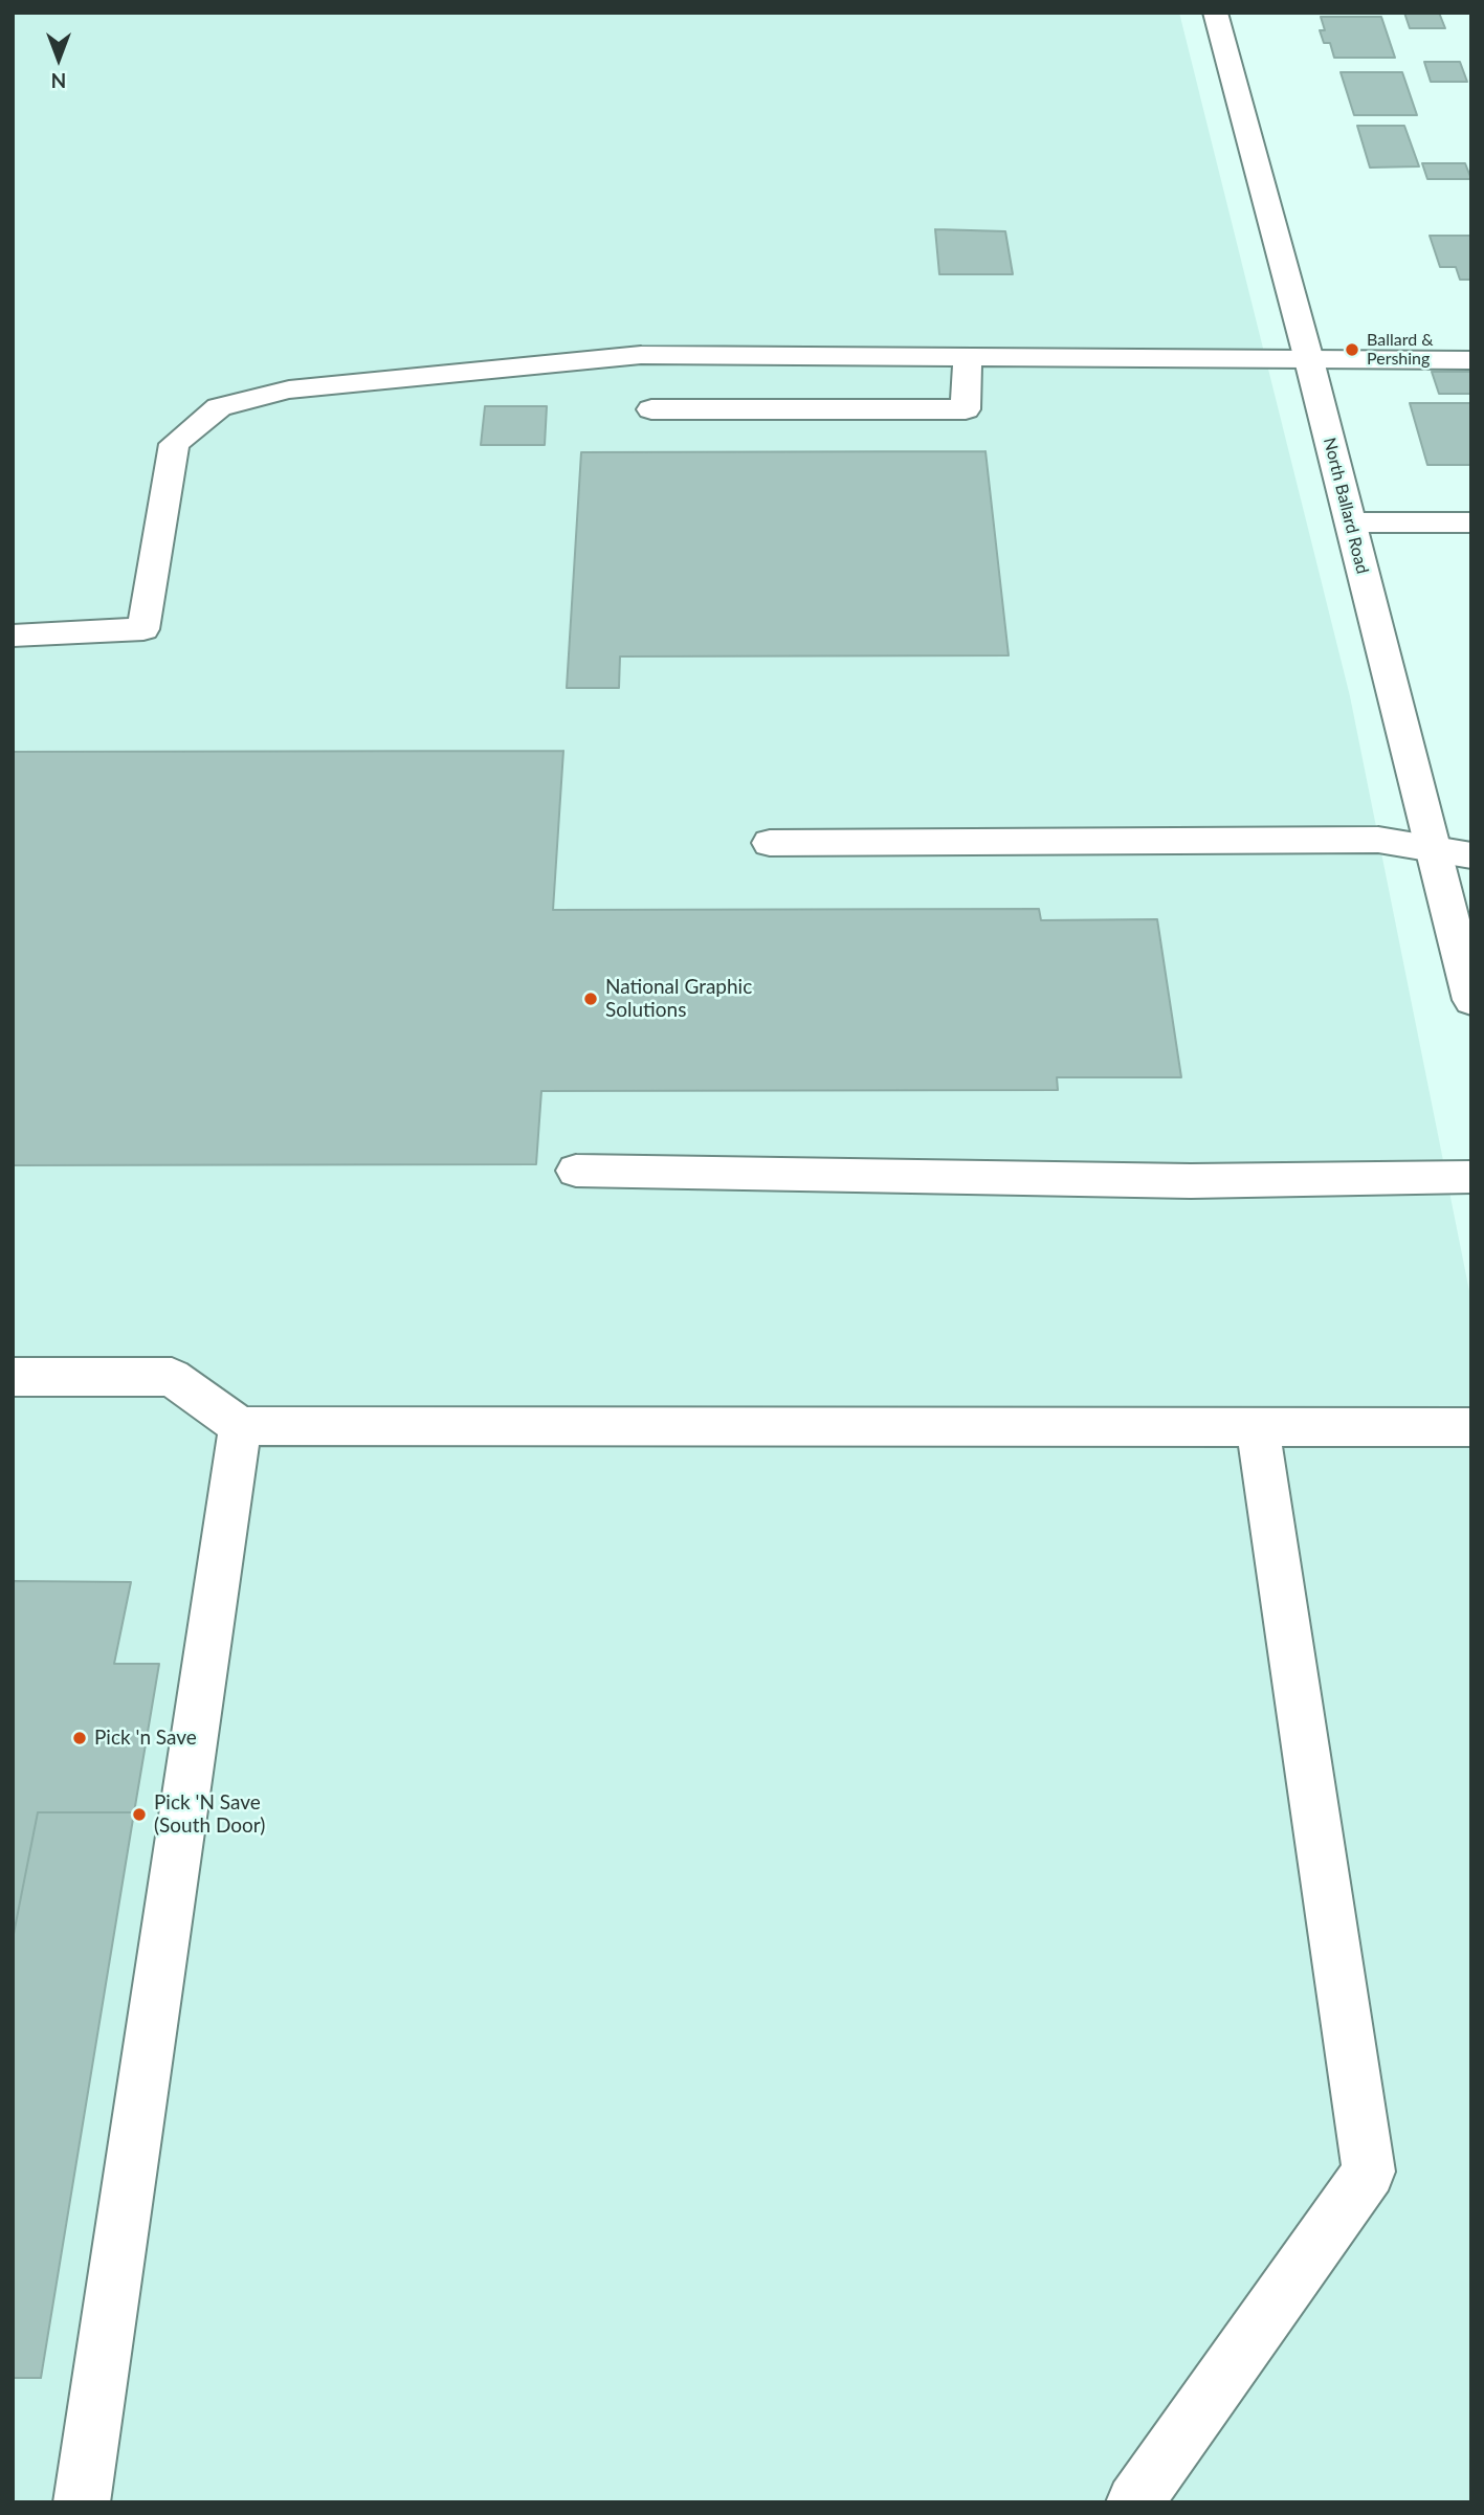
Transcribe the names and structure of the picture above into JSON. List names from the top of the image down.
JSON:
{
  "streets": {
    "main road": ["North Ballard Road"]
  },
  "places": [
    "Ballard & Pershing",
    "National Graphic Solutions",
    "Pick 'n Save",
    "Pick 'N Save (South Door)"
  ],
  "north": "bottom"
}
